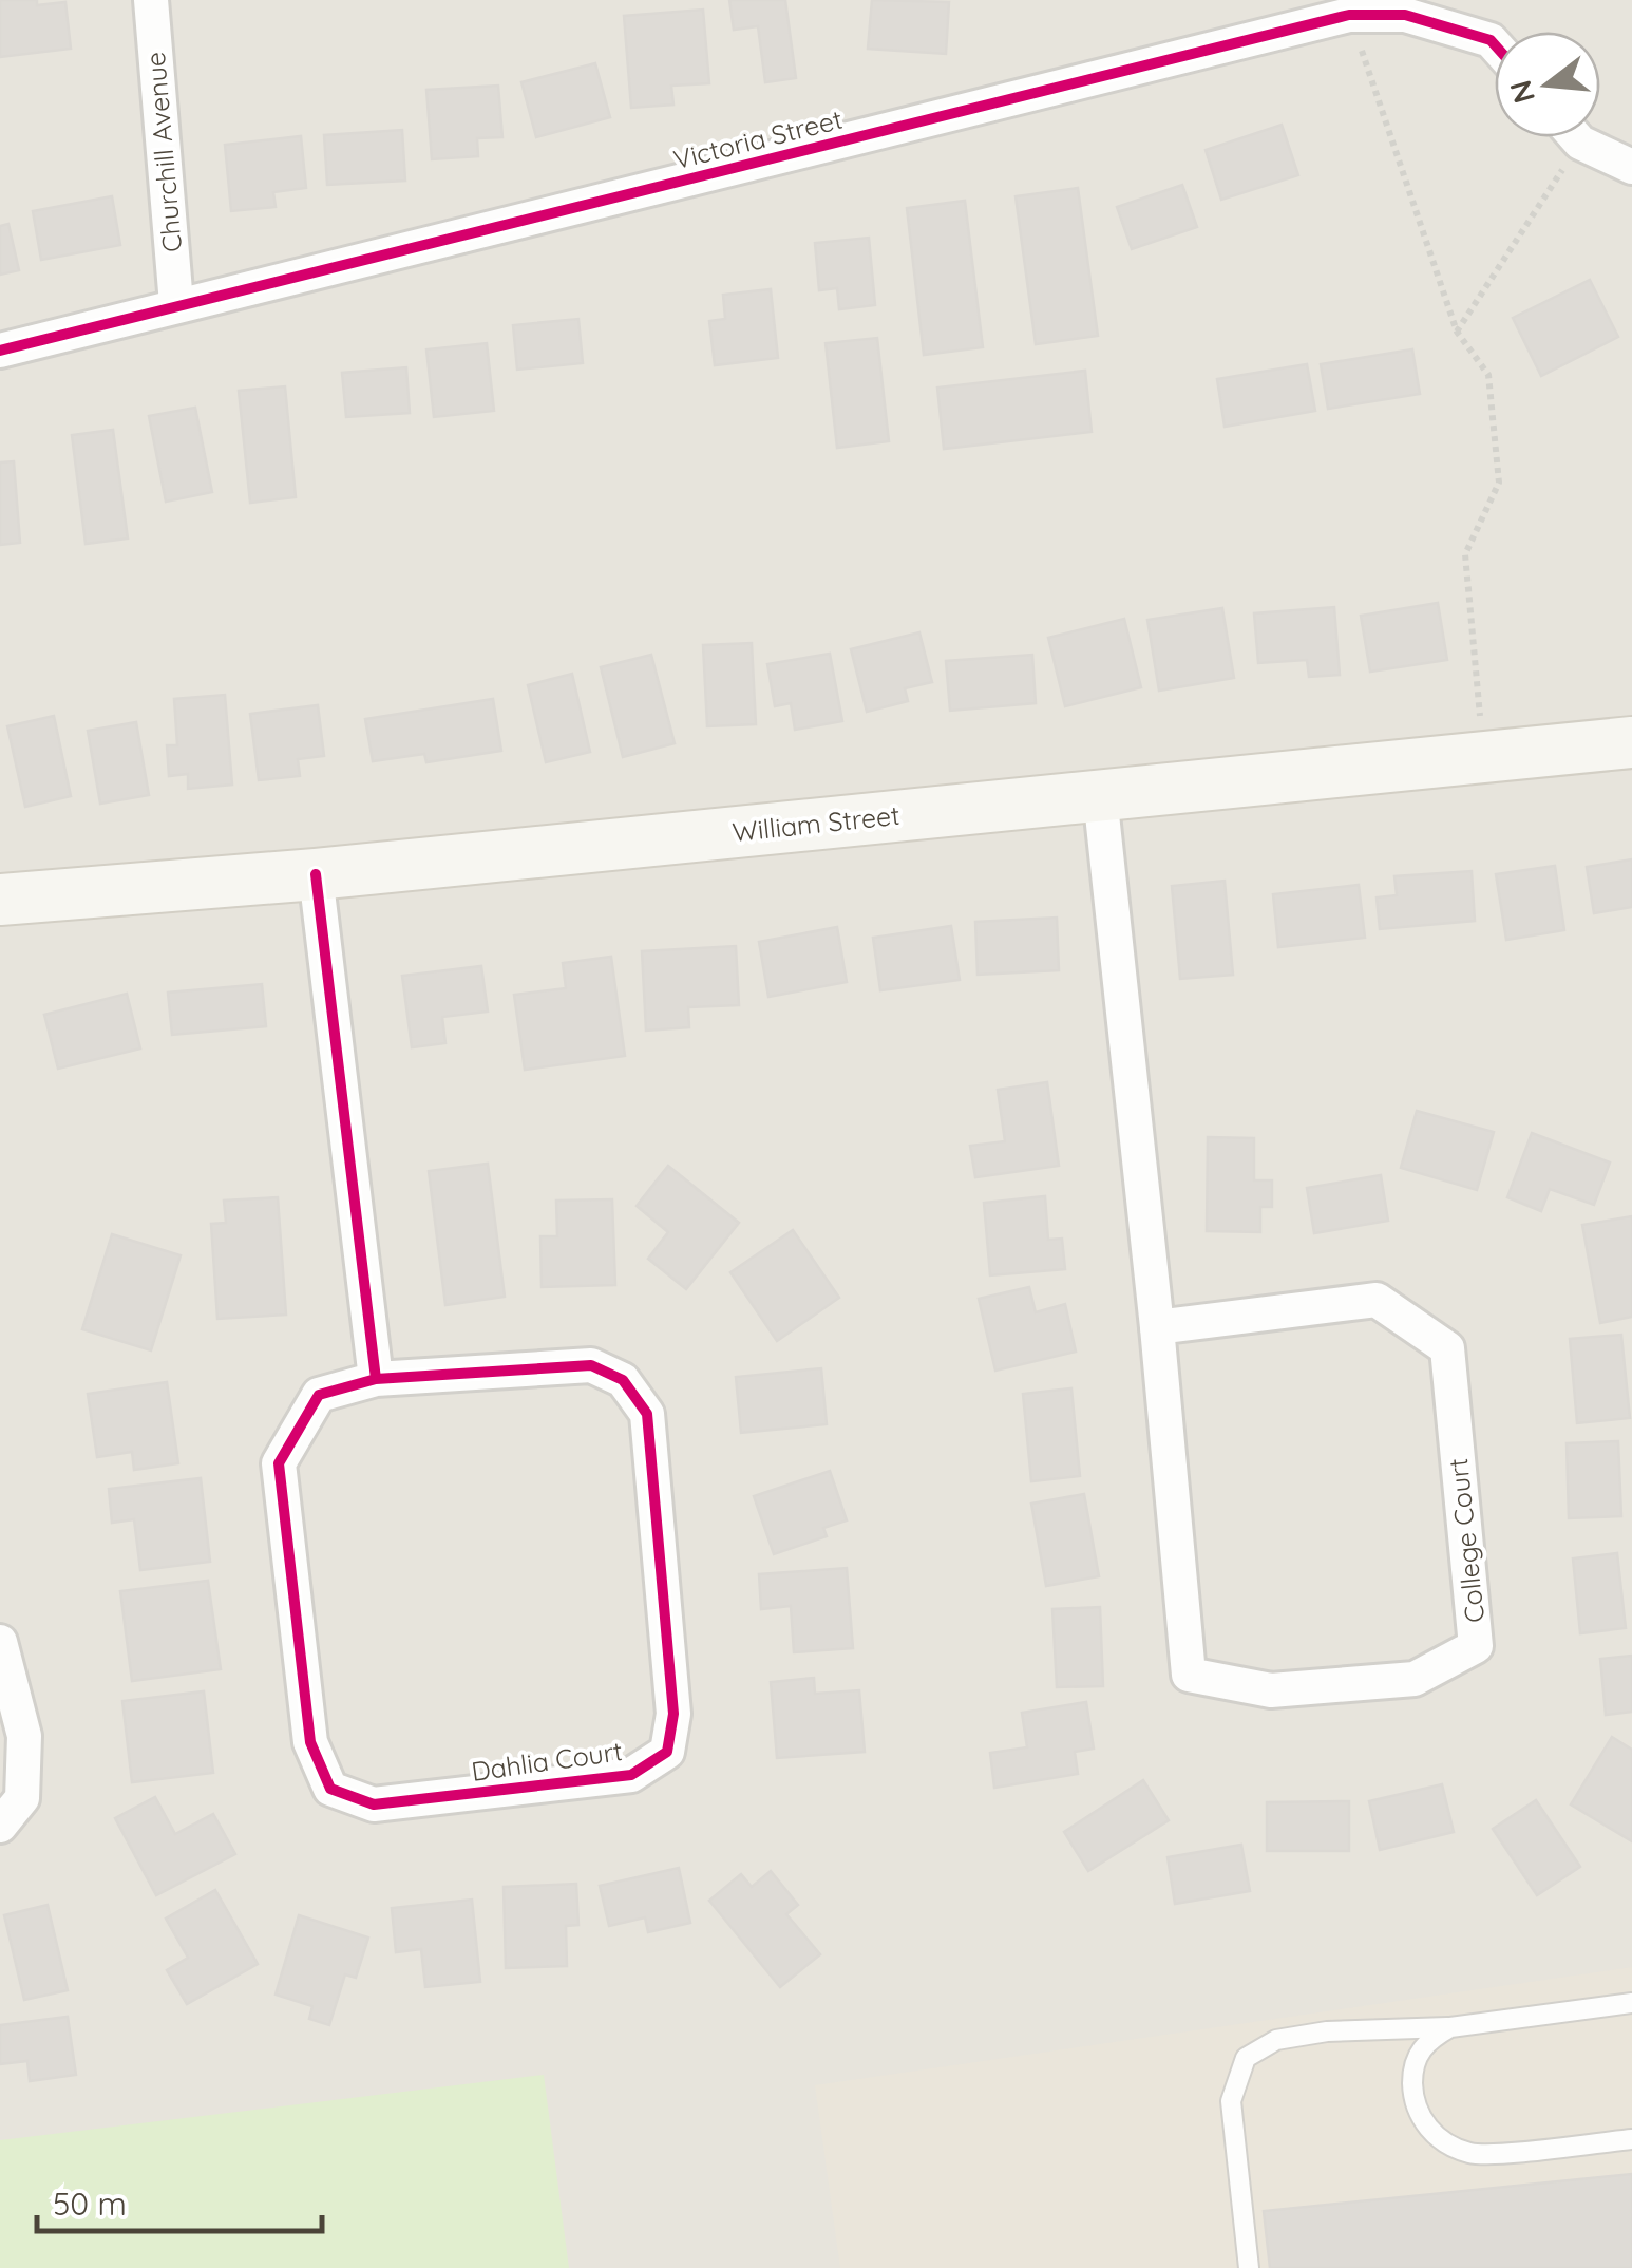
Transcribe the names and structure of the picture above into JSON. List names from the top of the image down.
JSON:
{
  "streets": {
    "main road": ["William Street"],
    "street": [
      "Victoria Street",
      "Churchill Avenue",
      "College Court",
      "Dahlia Court"
    ]
  },
  "crossings": [
    ["Victoria Street", "Churchill Avenue"],
    ["William Street", "College Court"]
  ],
  "scale_bar": "50 m",
  "north": "left"
}
